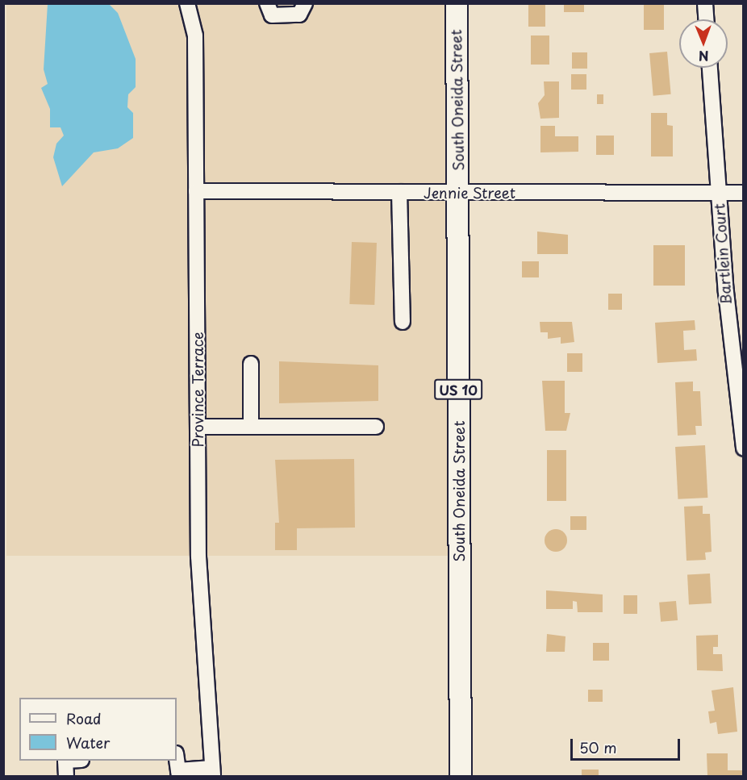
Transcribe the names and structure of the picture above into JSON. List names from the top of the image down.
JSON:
{
  "streets": {
    "highway": ["South Oneida Street", "US 10"],
    "street": ["Jennie Street", "Bartlein Court", "Province Terrace"]
  },
  "crossings": [
    ["South Oneida Street", "Jennie Street"],
    ["Jennie Street", "Bartlein Court"],
    ["Jennie Street", "Province Terrace"]
  ],
  "legend": ["Road", "Water"],
  "scale_bar": "50 m",
  "north": "bottom"
}
